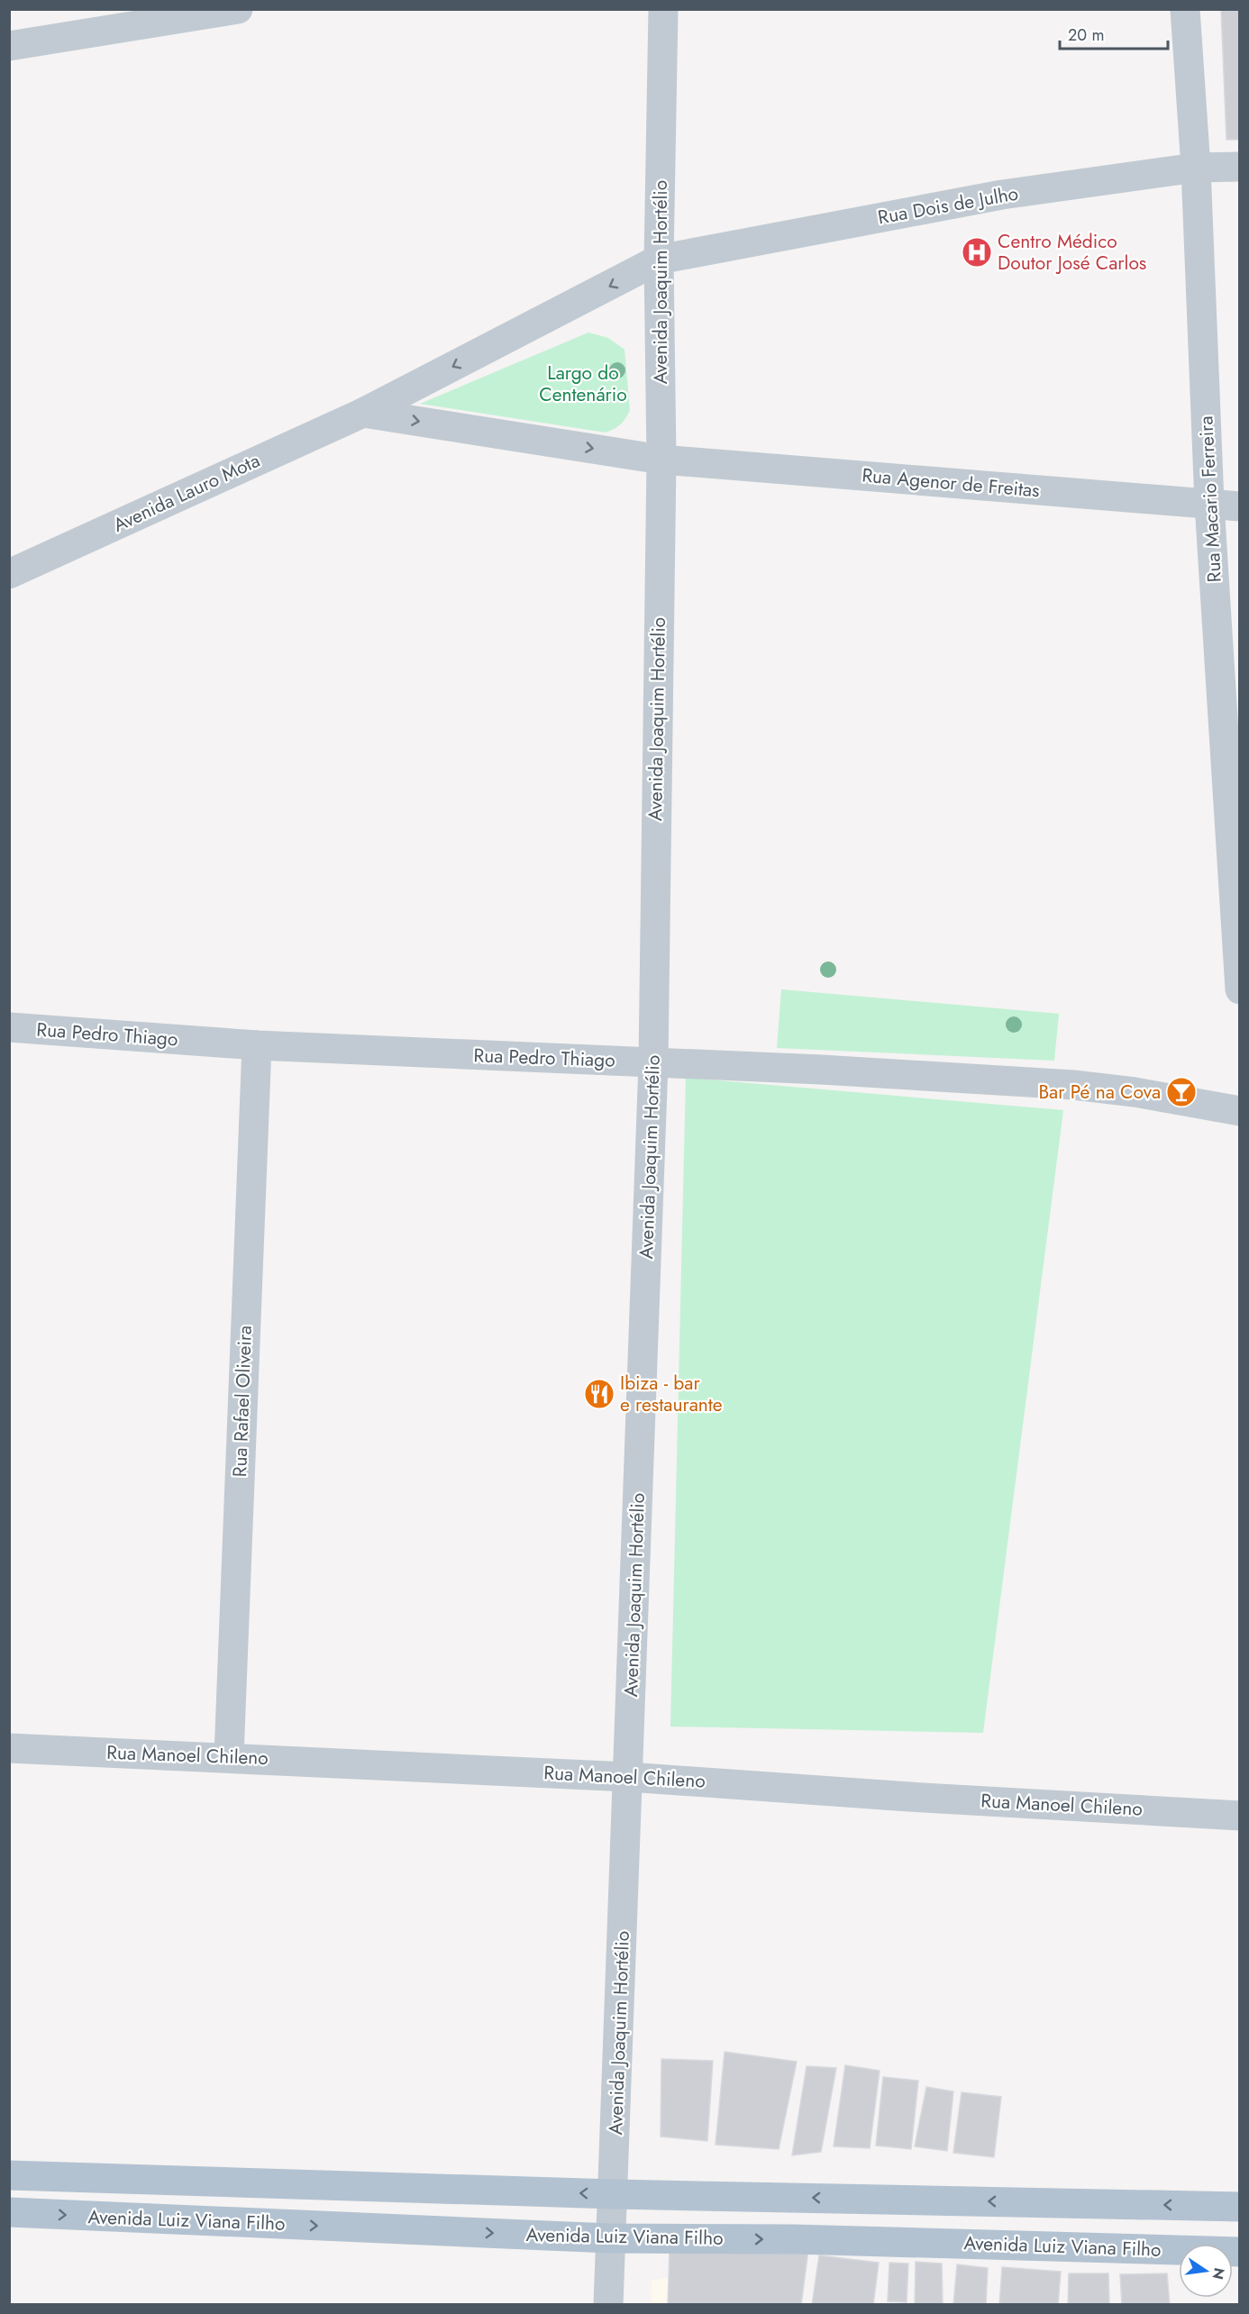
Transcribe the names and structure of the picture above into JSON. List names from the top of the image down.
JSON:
{
  "streets": {
    "main road": ["Avenida Luiz Viana Filho"],
    "street": [
      "Rua Dois de Julho",
      "Avenida Joaquim Hortélio",
      "Rua Agenor de Freitas",
      "Avenida Lauro Mota",
      "Rua Macario Ferreira",
      "Rua Pedro Thiago",
      "Rua Rafael Oliveira",
      "Rua Manoel Chileno"
    ]
  },
  "crossings": [
    ["Rua Dois de Julho", "Avenida Joaquim Hortélio"],
    ["Rua Dois de Julho", "Avenida Lauro Mota"],
    ["Rua Dois de Julho", "Rua Macario Ferreira"],
    ["Avenida Joaquim Hortélio", "Rua Agenor de Freitas"],
    ["Avenida Joaquim Hortélio", "Avenida Lauro Mota"],
    ["Avenida Joaquim Hortélio", "Rua Pedro Thiago"],
    ["Avenida Joaquim Hortélio", "Rua Manoel Chileno"],
    ["Avenida Joaquim Hortélio", "Avenida Luiz Viana Filho"],
    ["Rua Agenor de Freitas", "Rua Macario Ferreira"],
    ["Rua Pedro Thiago", "Rua Rafael Oliveira"],
    ["Rua Rafael Oliveira", "Rua Manoel Chileno"]
  ],
  "one_way": ["Avenida Lauro Mota"],
  "parks": ["Largo do Centenário"],
  "places": {
    "hospital": ["Centro Médico Doutor José Carlos"],
    "bar": ["Bar Pé na Cova"],
    "restaurant": ["Ibiza - bar e restaurante"]
  },
  "scale_bar": "20 m",
  "north": "right"
}
